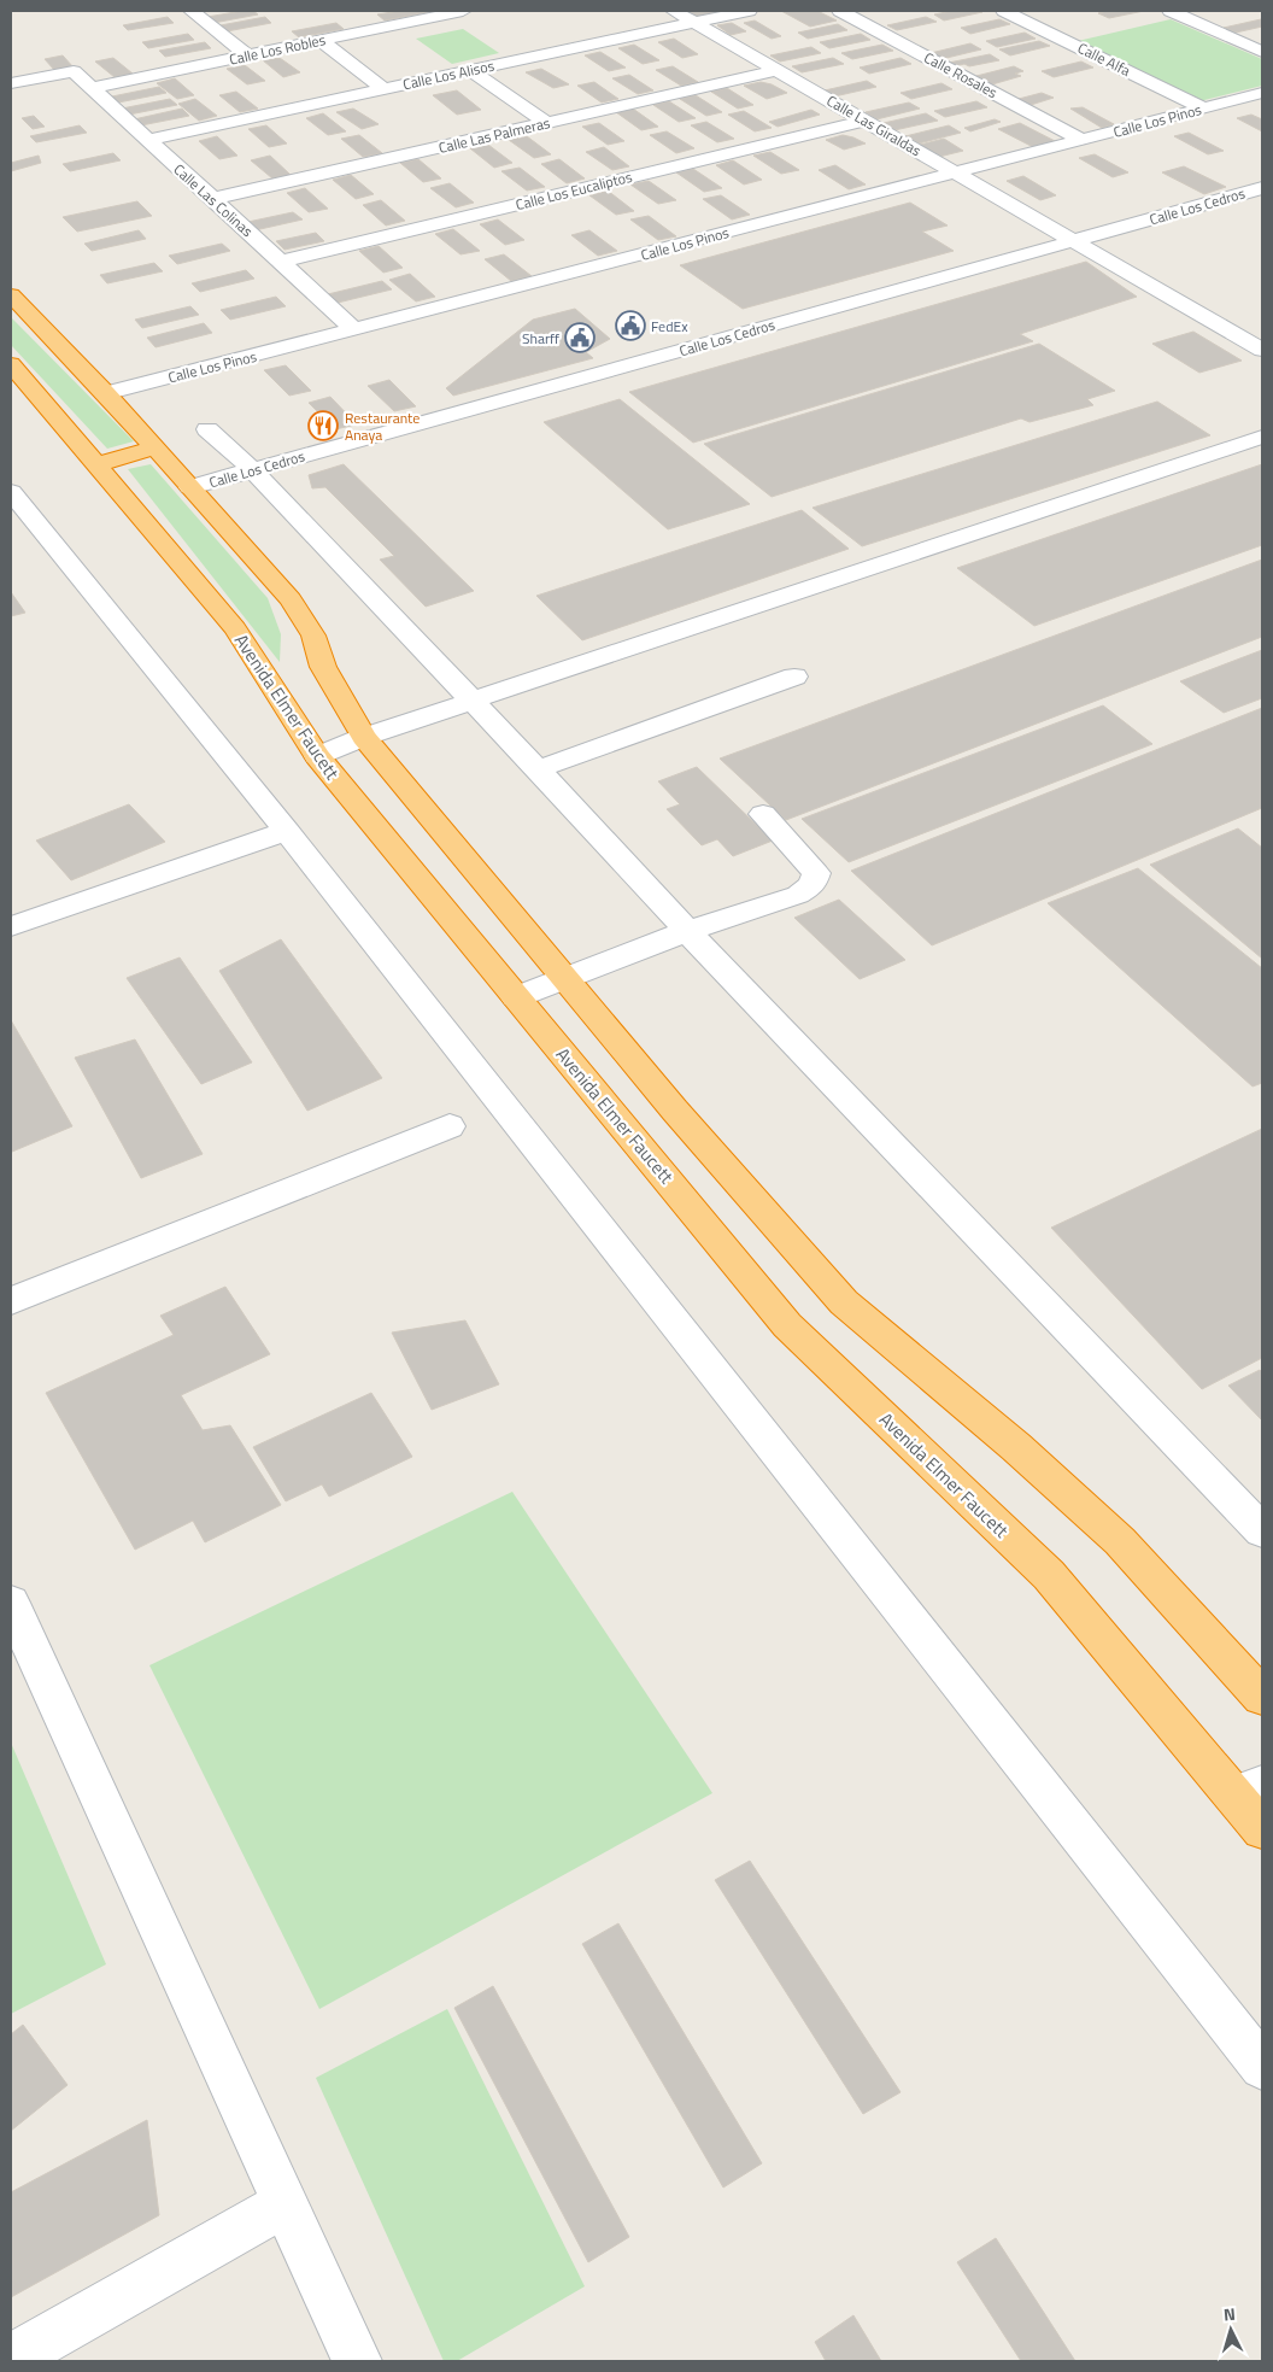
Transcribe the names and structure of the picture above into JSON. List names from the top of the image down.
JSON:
{
  "streets": {
    "highway": ["Avenida Elmer Faucett"],
    "street": [
      "Calle Los Robles",
      "Calle Alfa",
      "Calle Los Alisos",
      "Calle Rosales",
      "Calle Los Pinos",
      "Calle Las Giraldas",
      "Calle Las Palmeras",
      "Calle Los Eucaliptos",
      "Calle Las Colinas",
      "Calle Los Cedros"
    ]
  },
  "crossings": [
    ["Calle Los Robles", "Calle Las Colinas"],
    ["Calle Alfa", "Calle Los Pinos"],
    ["Calle Los Alisos", "Calle Las Giraldas"],
    ["Calle Los Alisos", "Calle Las Colinas"],
    ["Calle Rosales", "Calle Los Pinos"],
    ["Calle Los Pinos", "Calle Las Giraldas"],
    ["Calle Los Pinos", "Calle Las Colinas"],
    ["Calle Las Giraldas", "Calle Las Palmeras"],
    ["Calle Las Giraldas", "Calle Los Eucaliptos"],
    ["Calle Las Giraldas", "Calle Los Cedros"],
    ["Calle Las Palmeras", "Calle Las Colinas"],
    ["Calle Los Eucaliptos", "Calle Las Colinas"]
  ],
  "places": {
    "public building": ["FedEx", "Sharff"],
    "restaurant": ["Restaurante Anaya"]
  },
  "north": "top"
}
